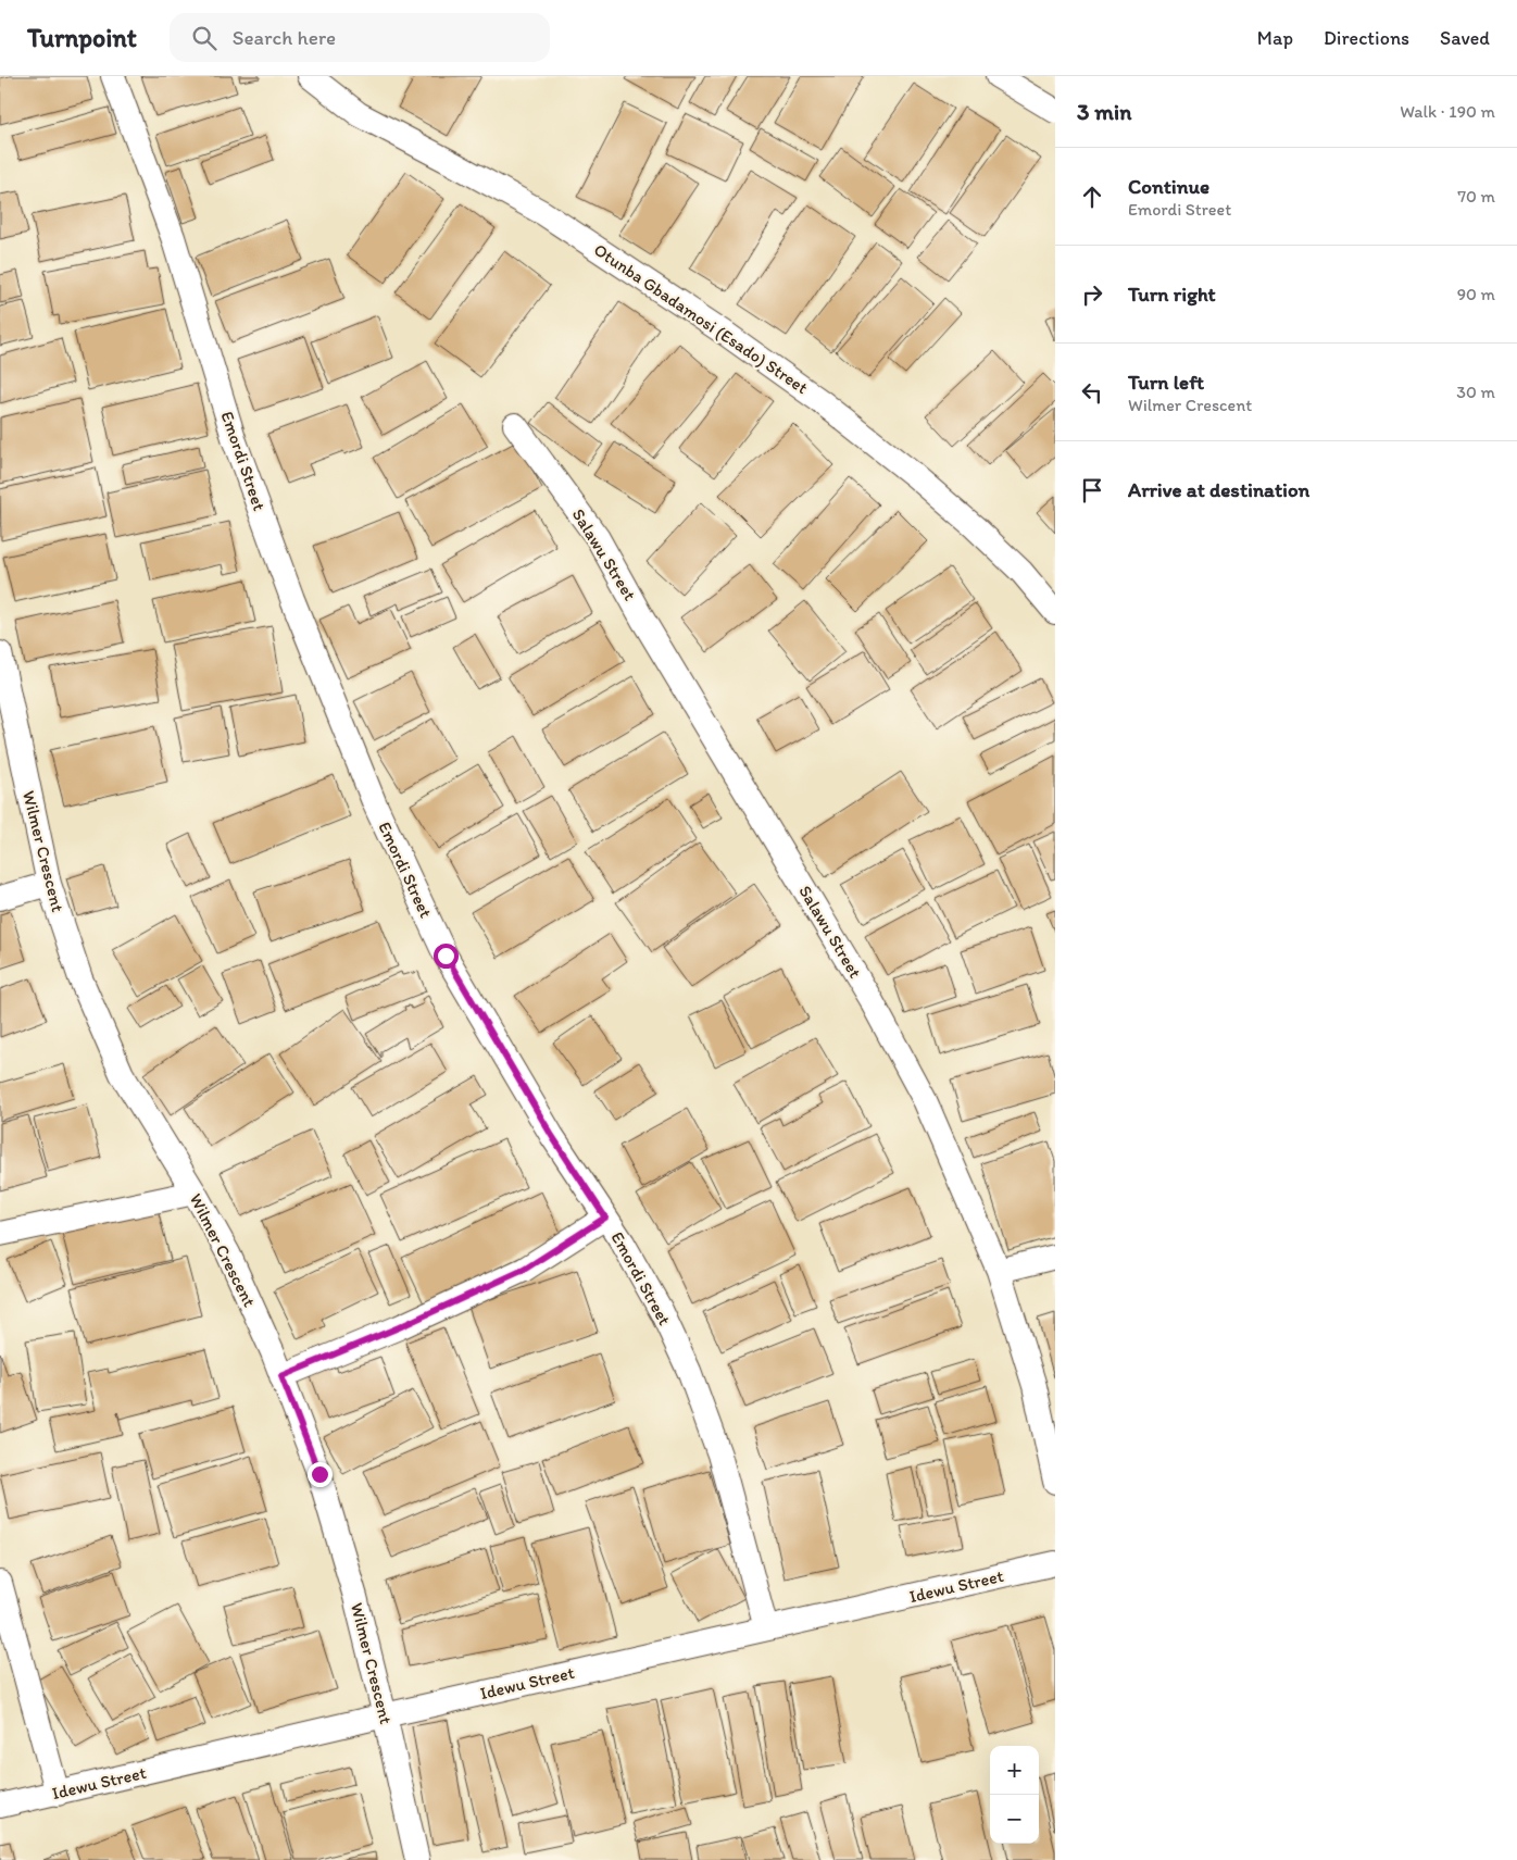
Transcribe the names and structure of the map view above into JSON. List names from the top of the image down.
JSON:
{
  "streets": {
    "street": [
      "Otunba Gbadamosi (Esado) Street",
      "Emordi Street",
      "Salawu Street",
      "Wilmer Crescent",
      "Idewu Street"
    ]
  },
  "crossings": [
    ["Emordi Street", "Idewu Street"],
    ["Wilmer Crescent", "Idewu Street"]
  ],
  "page": {
    "header": "Turnpoint",
    "search": "Search here",
    "nav": ["Map", "Directions", "Saved"],
    "heading": ["3 min", "Walk · 190 m"],
    "list": [
      ["Continue", "Emordi Street", "70 m"],
      ["Turn right", "90 m"],
      ["Turn left", "Wilmer Crescent", "30 m"],
      "Arrive at destination"
    ],
    "map_buttons": ["+", "−"]
  }
}
